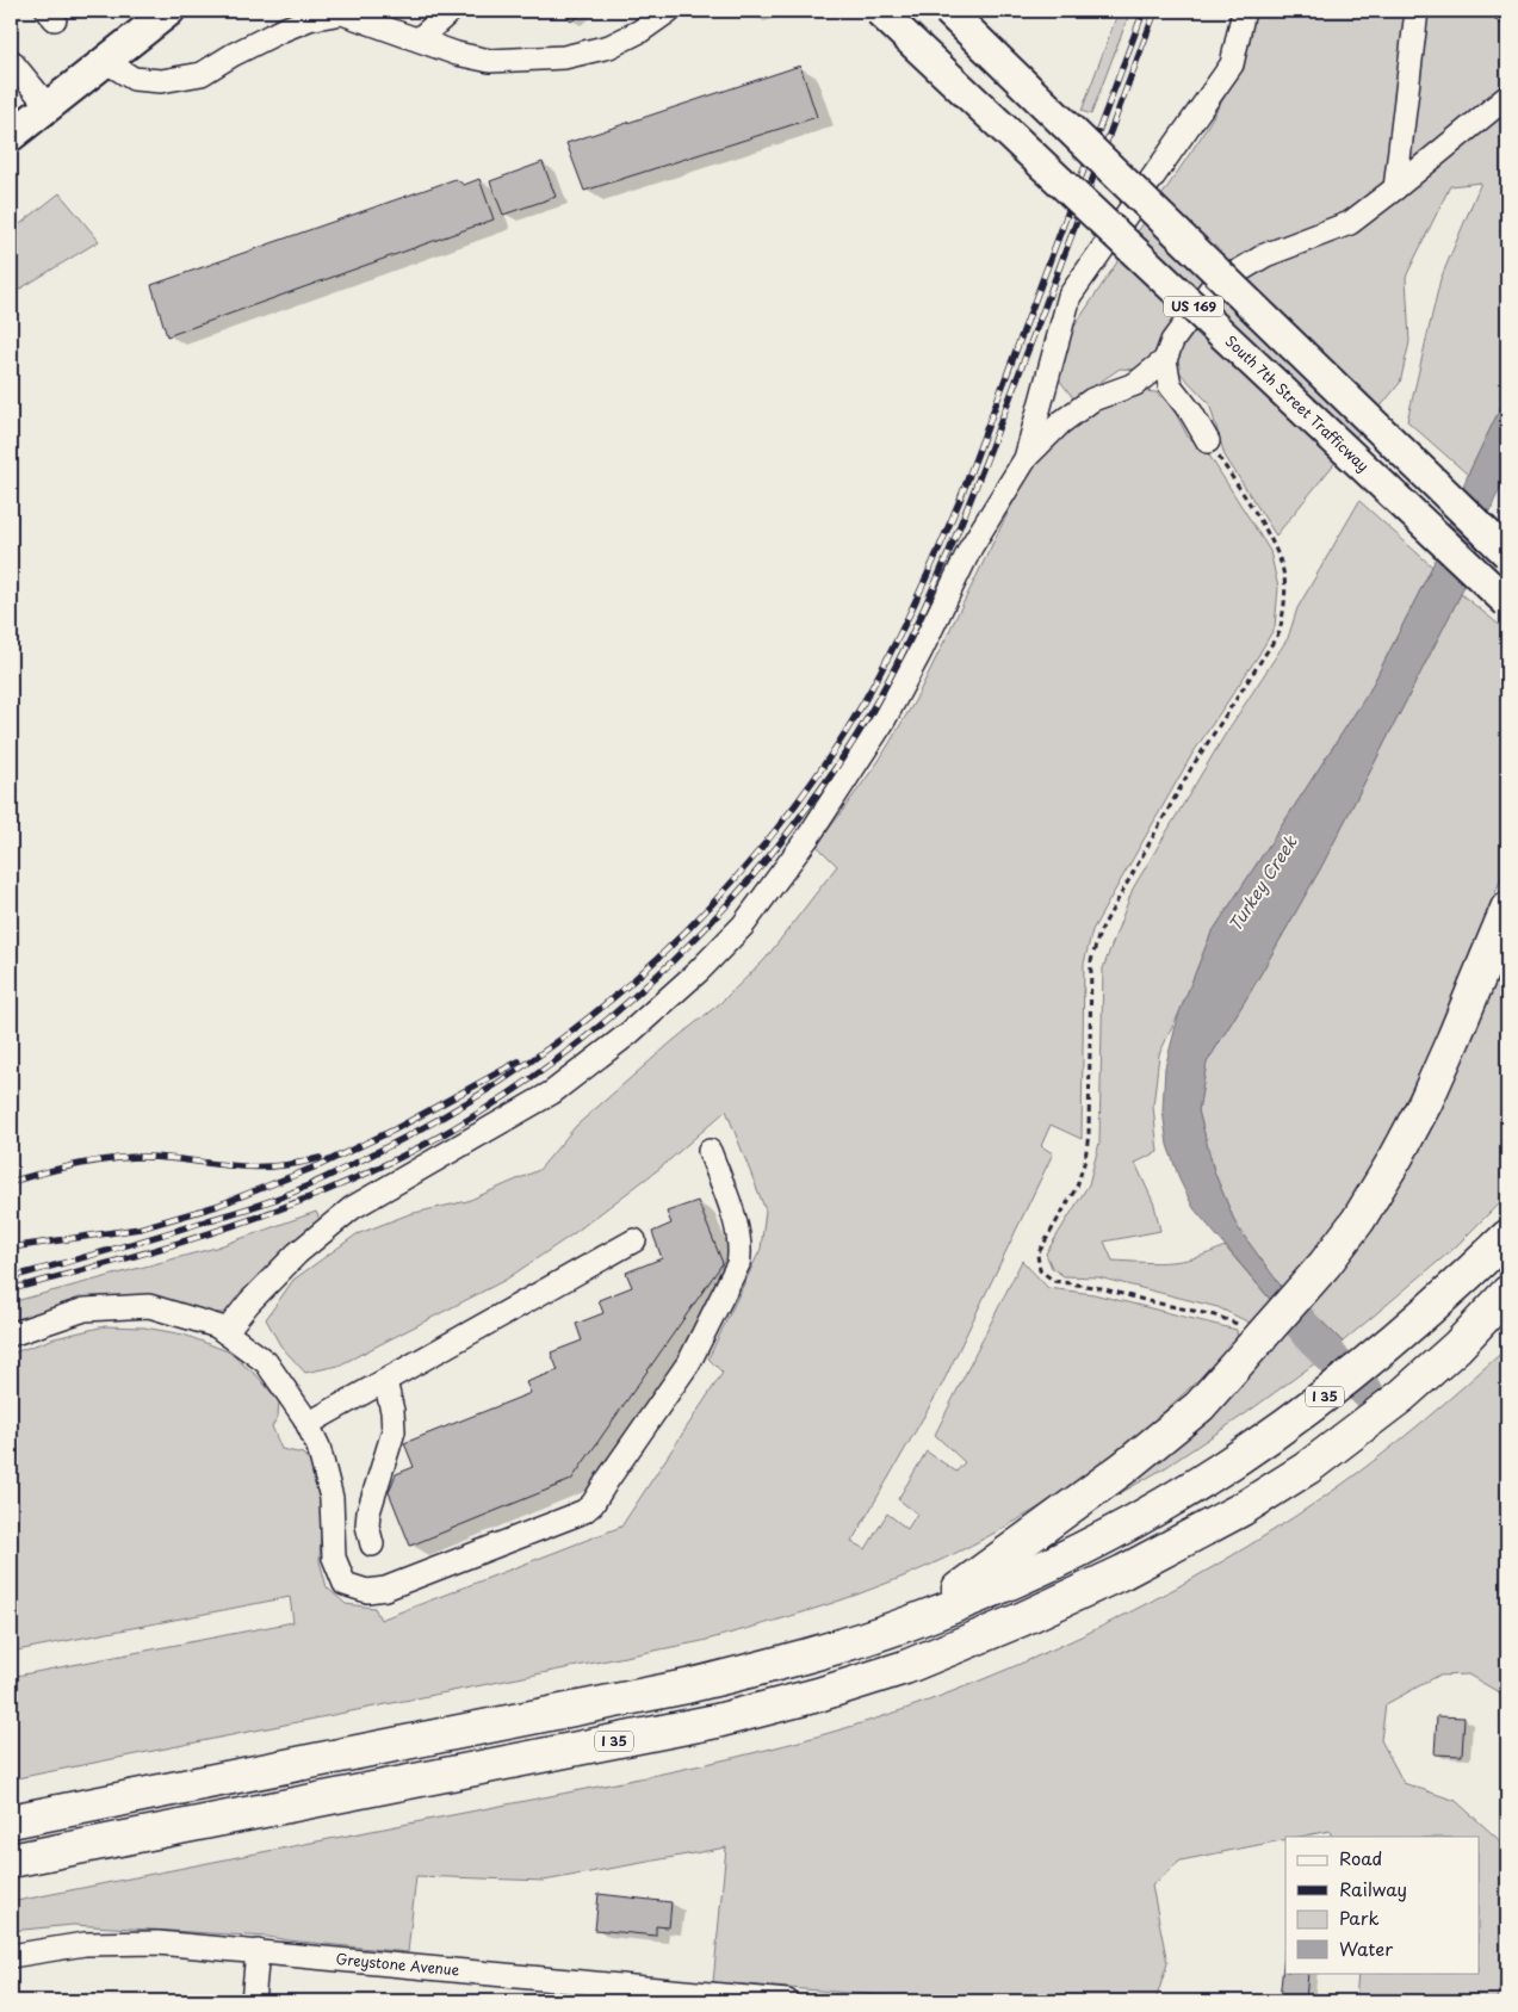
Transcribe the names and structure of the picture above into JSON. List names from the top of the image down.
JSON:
{
  "streets": {
    "highway": ["I 35"],
    "main road": ["US 169", "South 7th Street Trafficway"],
    "street": ["Greystone Avenue"]
  },
  "water": ["Turkey Creek"],
  "legend": [
    "Road",
    "Railway",
    "Park",
    "Water"
  ]
}
